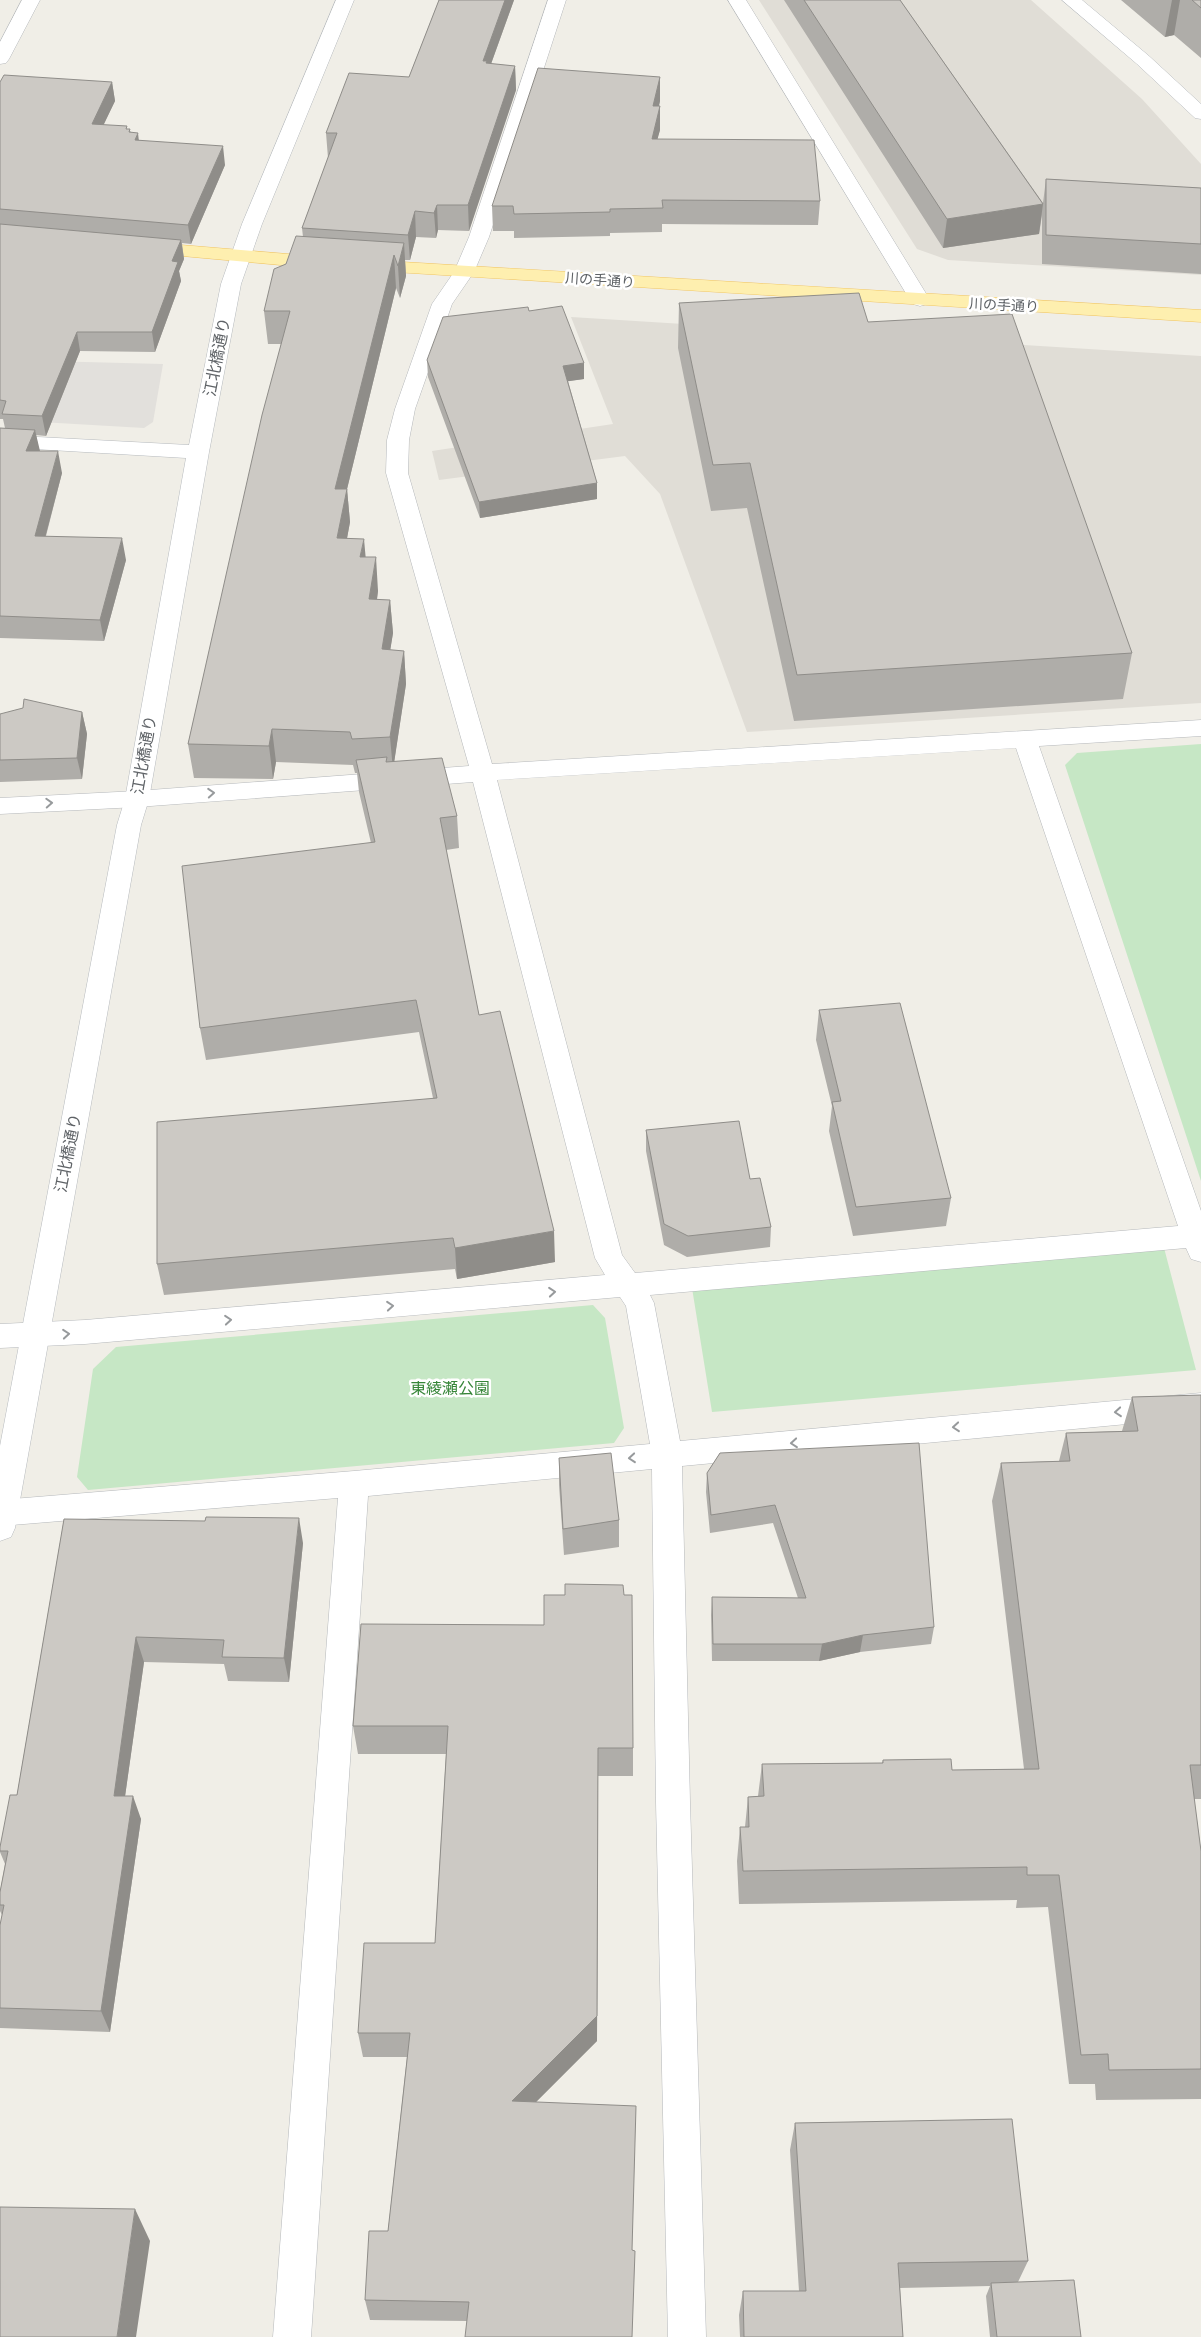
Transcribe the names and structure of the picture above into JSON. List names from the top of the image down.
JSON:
{
  "streets": {
    "main road": ["川の手通り"],
    "street": ["江北橋通り"]
  },
  "crossings": [
    ["川の手通り", "江北橋通り"]
  ],
  "parks": ["東綾瀬公園"]
}
